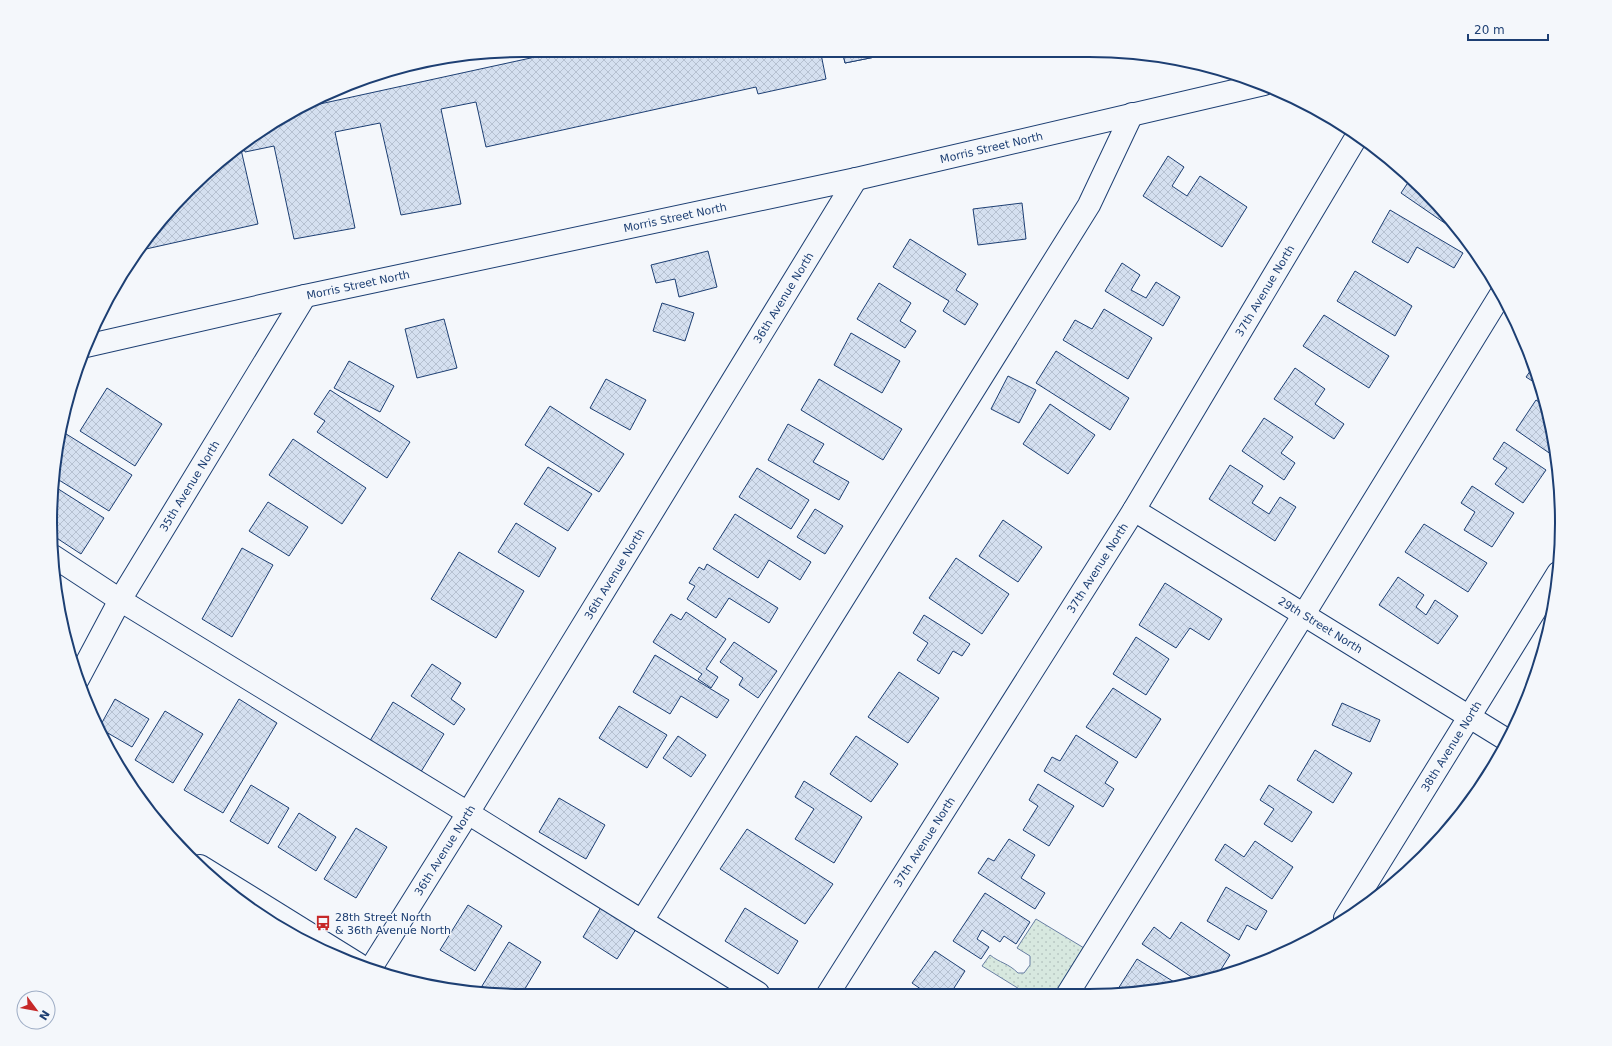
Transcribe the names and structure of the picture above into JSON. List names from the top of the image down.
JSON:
{
  "streets": {
    "street": [
      "Morris Street North",
      "37th Avenue North",
      "36th Avenue North",
      "35th Avenue North",
      "29th Street North",
      "38th Avenue North"
    ]
  },
  "crossings": [
    ["Morris Street North", "36th Avenue North"],
    ["Morris Street North", "35th Avenue North"],
    ["37th Avenue North", "29th Street North"],
    ["29th Street North", "38th Avenue North"]
  ],
  "places": {
    "bus stop": ["28th Street North & 36th Avenue North"]
  },
  "scale_bar": "20 m",
  "north": "bottom right"
}
